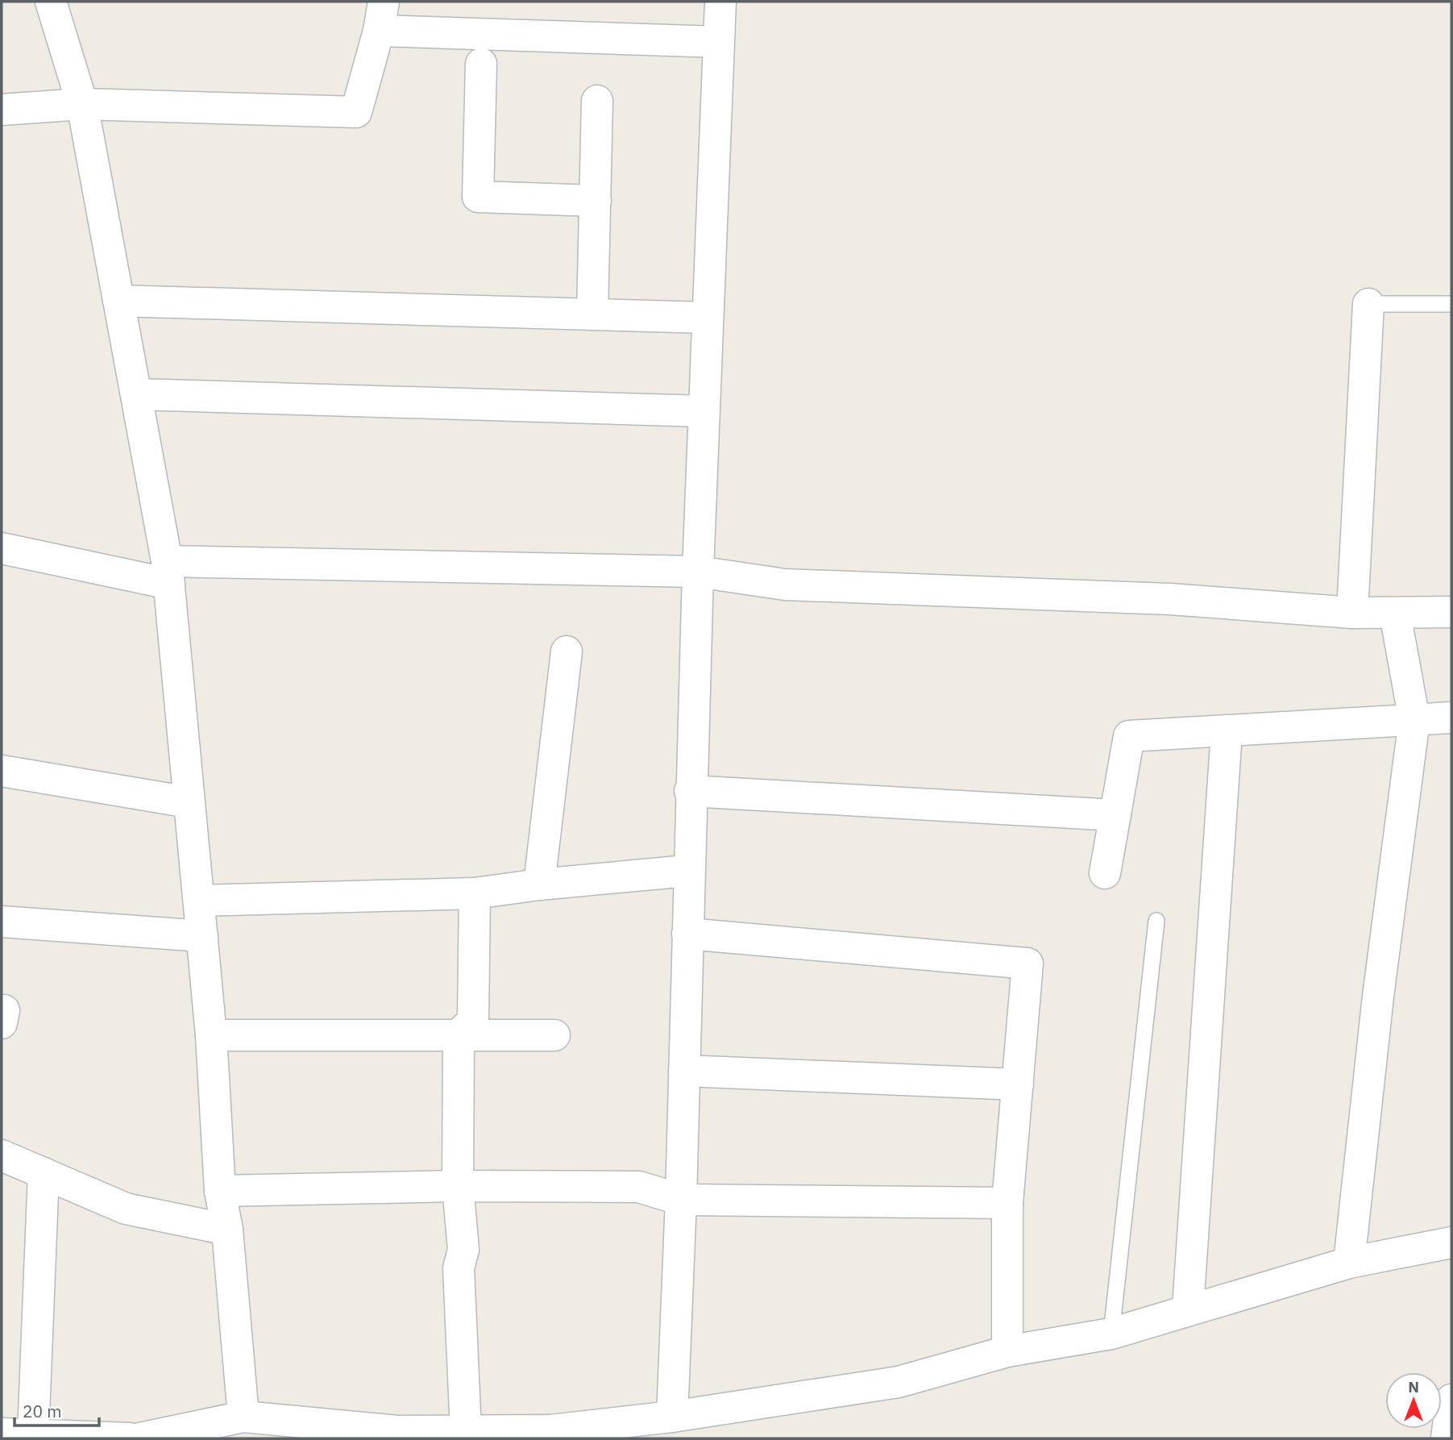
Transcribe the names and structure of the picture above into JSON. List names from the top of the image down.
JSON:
{
  "scale_bar": "20 m",
  "north": "top"
}
